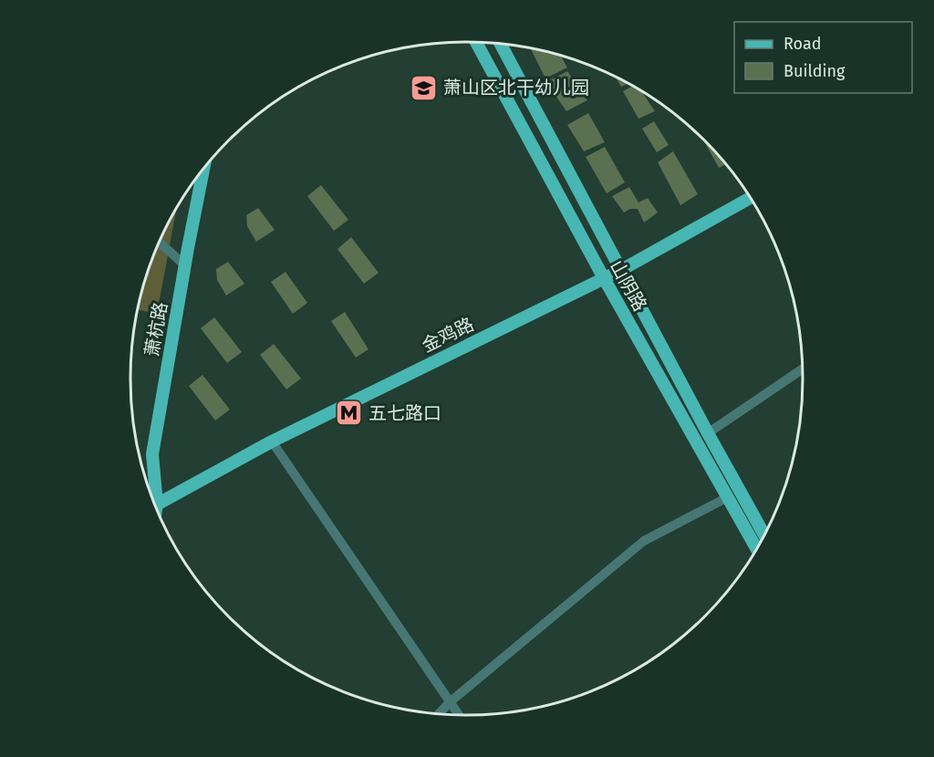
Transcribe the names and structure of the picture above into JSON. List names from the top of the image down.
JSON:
{
  "streets": {
    "main road": ["山阴路", "萧杭路", "金鸡路"]
  },
  "crossings": [
    ["山阴路", "金鸡路"]
  ],
  "places": {
    "school or university": ["萧山区北干幼儿园"],
    "metro station": ["五七路口"]
  },
  "legend": ["Road", "Building"]
}
